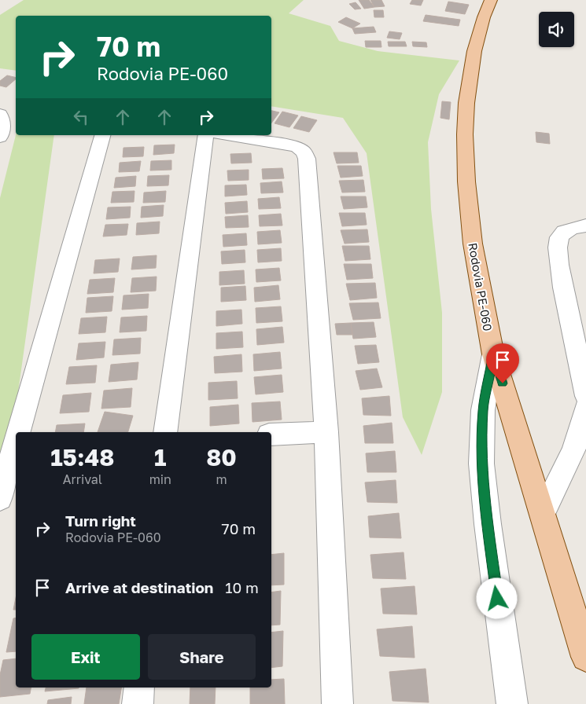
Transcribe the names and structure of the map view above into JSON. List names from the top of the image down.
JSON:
{
  "streets": {
    "main road": ["Rodovia PE-060"]
  },
  "page": {
    "turn": ["70 m", "Rodovia PE-060"],
    "eta": [
      "15:48",
      "Arrival",
      "1",
      "min",
      "80",
      "m"
    ],
    "list": [
      {
        "name": "Turn right",
        "note": "Rodovia PE-060",
        "value": "70 m"
      },
      {
        "name": "Arrive at destination",
        "value": "10 m"
      }
    ],
    "buttons": ["Exit", "Share"]
  }
}
